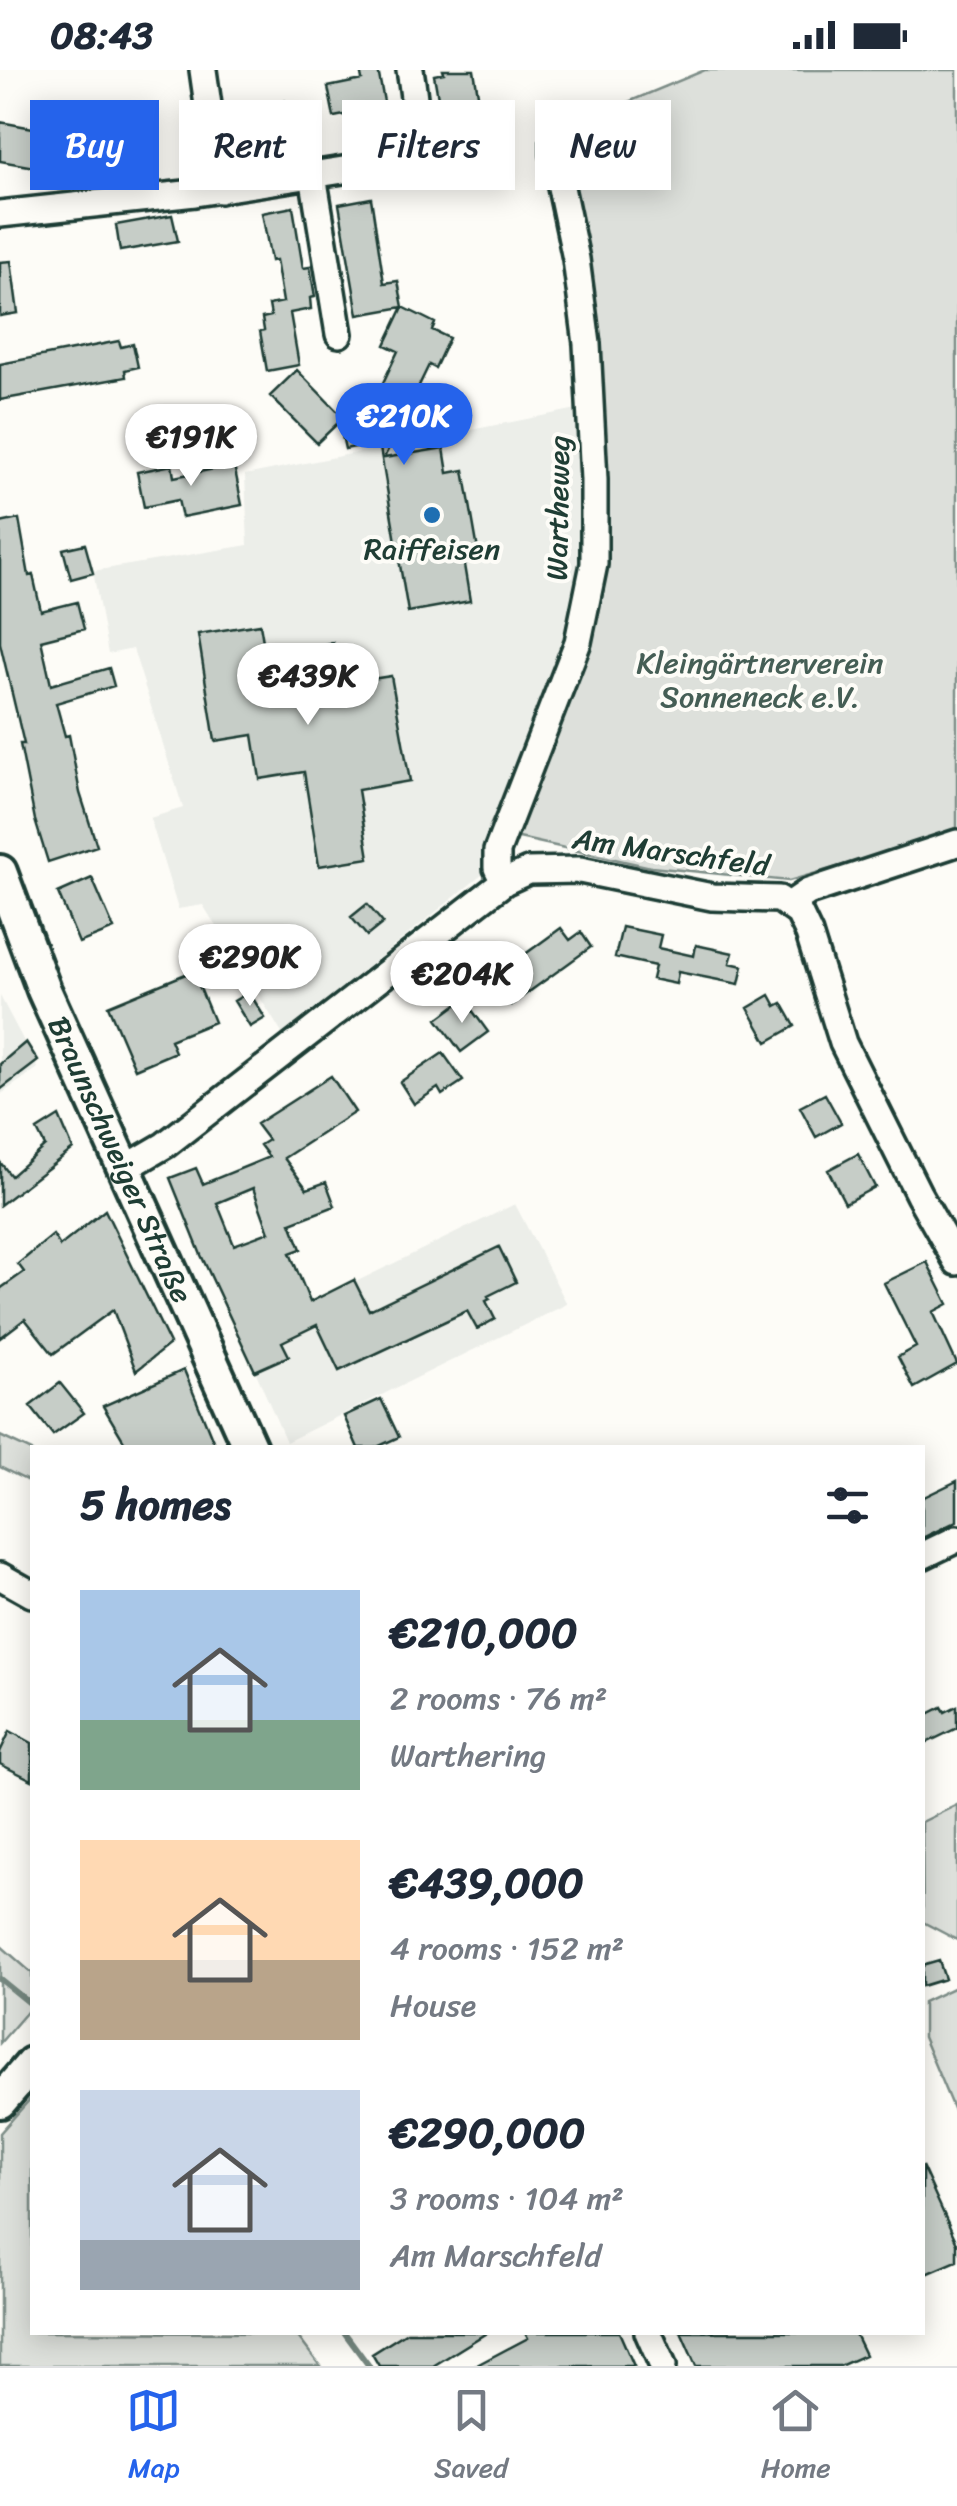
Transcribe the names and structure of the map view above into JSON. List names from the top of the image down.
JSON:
{
  "streets": {
    "main road": ["Braunschweiger Straße"],
    "street": ["Wartheweg", "Am Marschfeld"]
  },
  "crossings": [
    ["Wartheweg", "Am Marschfeld"],
    ["Am Marschfeld", "Braunschweiger Straße"]
  ],
  "parks": ["Kleingärtnerverein Sonneneck e.V."],
  "places": ["Raiffeisen"],
  "page": {
    "status": "08:43",
    "chip": [
      "Buy",
      "Rent",
      "Filters",
      "New"
    ],
    "price": [
      "€210K",
      "€191K",
      "€439K",
      "€290K",
      "€204K"
    ],
    "heading": "5 homes",
    "list": [
      {
        "name": "€210,000",
        "note": "2 rooms · 76 m² · Warthering"
      },
      {
        "name": "€439,000",
        "note": "4 rooms · 152 m² · House"
      },
      {
        "name": "€290,000",
        "note": "3 rooms · 104 m² · Am Marschfeld"
      }
    ],
    "tabs": ["Map", "Saved", "Home"]
  }
}
